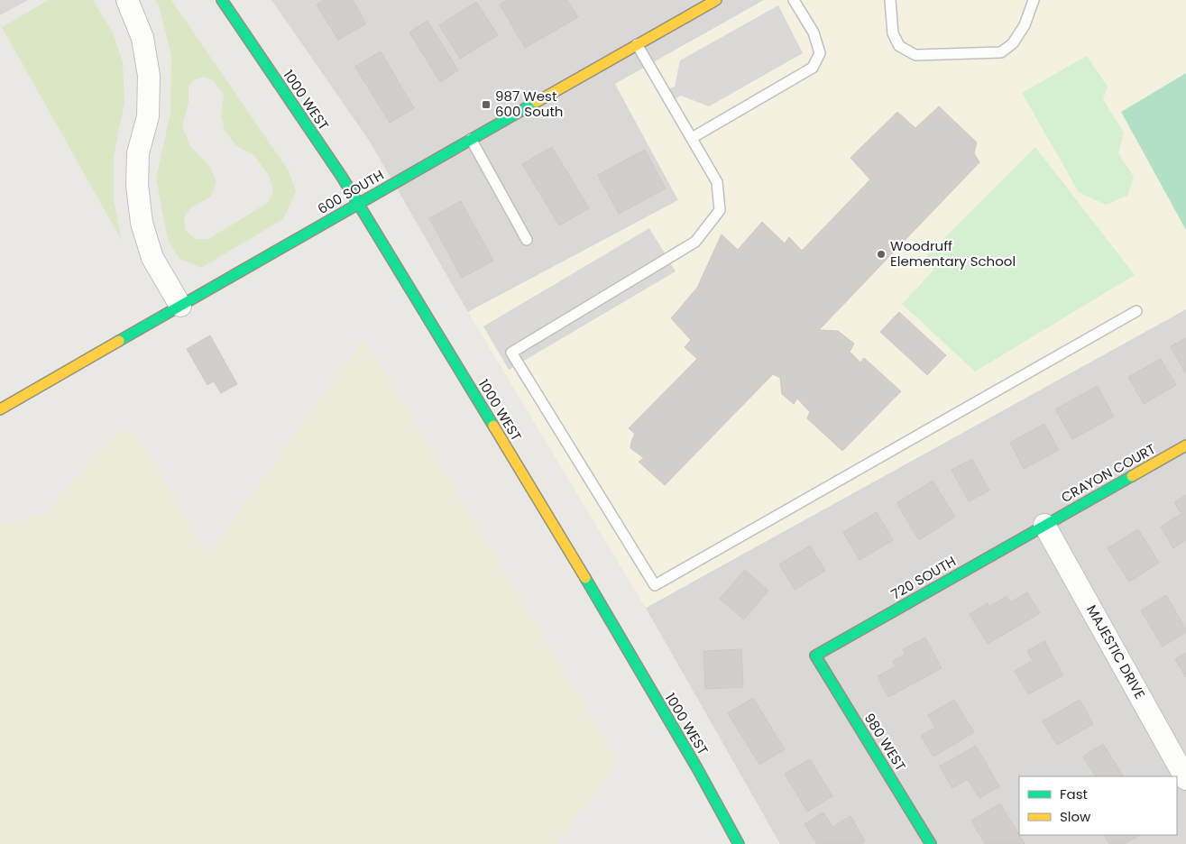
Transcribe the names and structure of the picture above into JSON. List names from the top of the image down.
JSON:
{
  "streets": {
    "main road": [
      "1000 WEST",
      "600 SOUTH",
      "CRAYON COURT",
      "720 SOUTH",
      "980 WEST"
    ],
    "street": ["MAJESTIC DRIVE"]
  },
  "crossings": [
    ["1000 WEST", "600 SOUTH"],
    ["CRAYON COURT", "720 SOUTH"],
    ["CRAYON COURT", "MAJESTIC DRIVE"],
    ["720 SOUTH", "MAJESTIC DRIVE"],
    ["720 SOUTH", "980 WEST"]
  ],
  "places": {
    "transit": ["987 West 600 South"],
    "other": ["Woodruff Elementary School"]
  },
  "legend": ["Fast", "Slow"]
}
